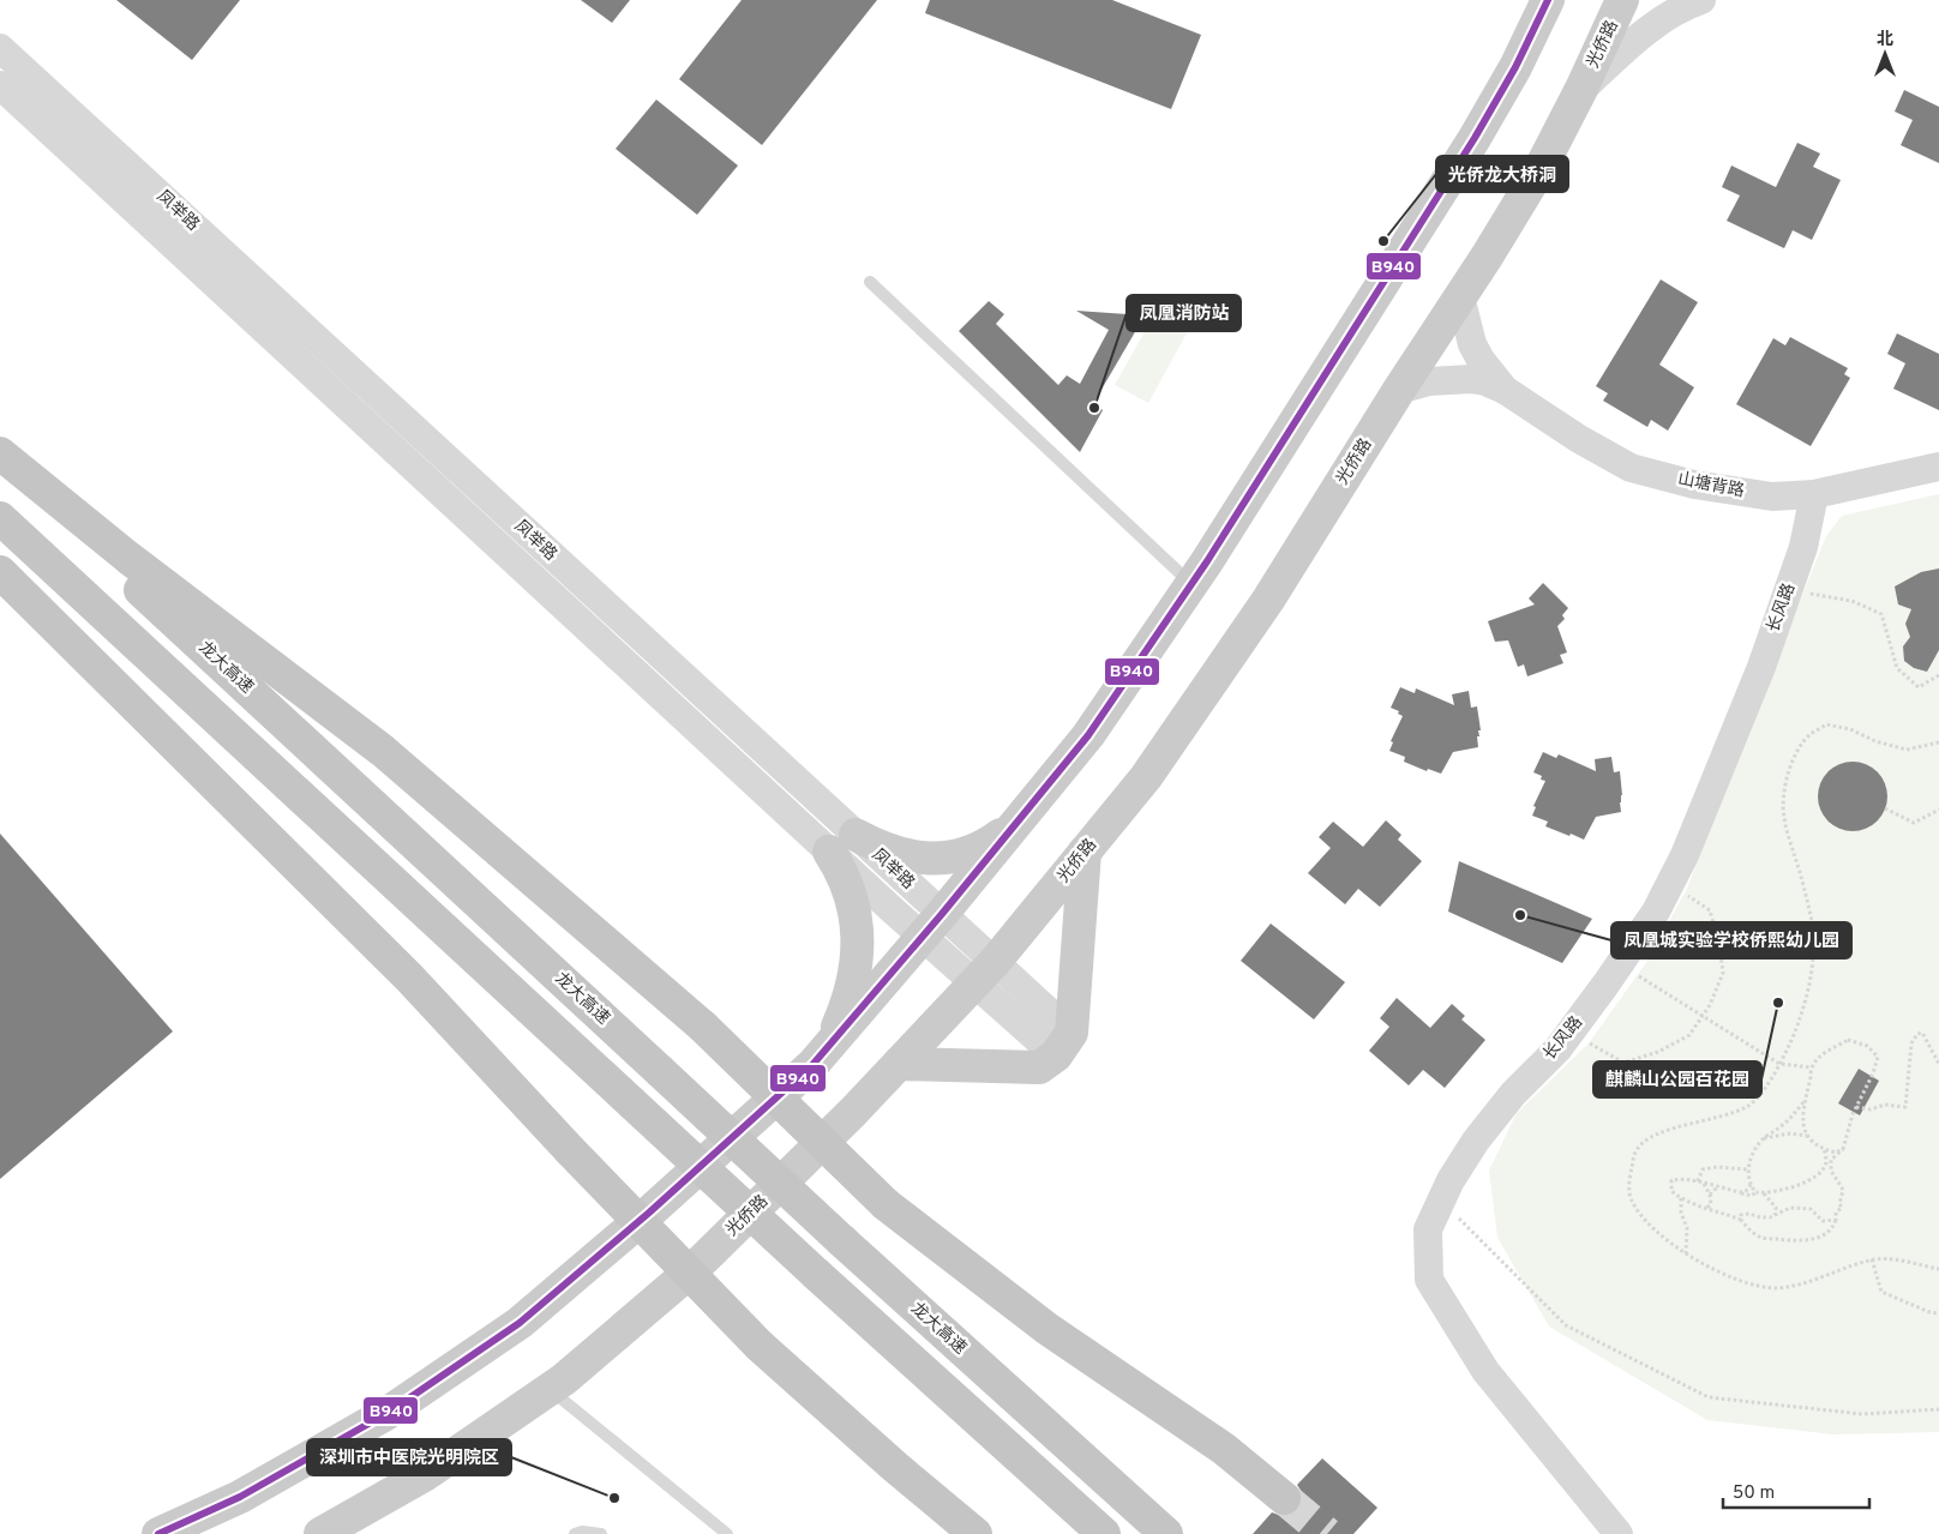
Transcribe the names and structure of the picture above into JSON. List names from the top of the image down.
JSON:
{
  "streets": {
    "highway": ["龙大高速"],
    "main road": ["光侨路"],
    "street": ["凤举路", "山塘背路", "长风路"]
  },
  "crossings": [
    ["光侨路", "凤举路"],
    ["山塘背路", "长风路"]
  ],
  "places": [
    "光侨龙大桥洞",
    "凤凰消防站",
    "凤凰城实验学校侨熙幼儿园",
    "麒麟山公园·百花园",
    "深圳市中医院光明院区"
  ],
  "lines": ["transit line B940"],
  "scale_bar": "50 m",
  "north": "top"
}
